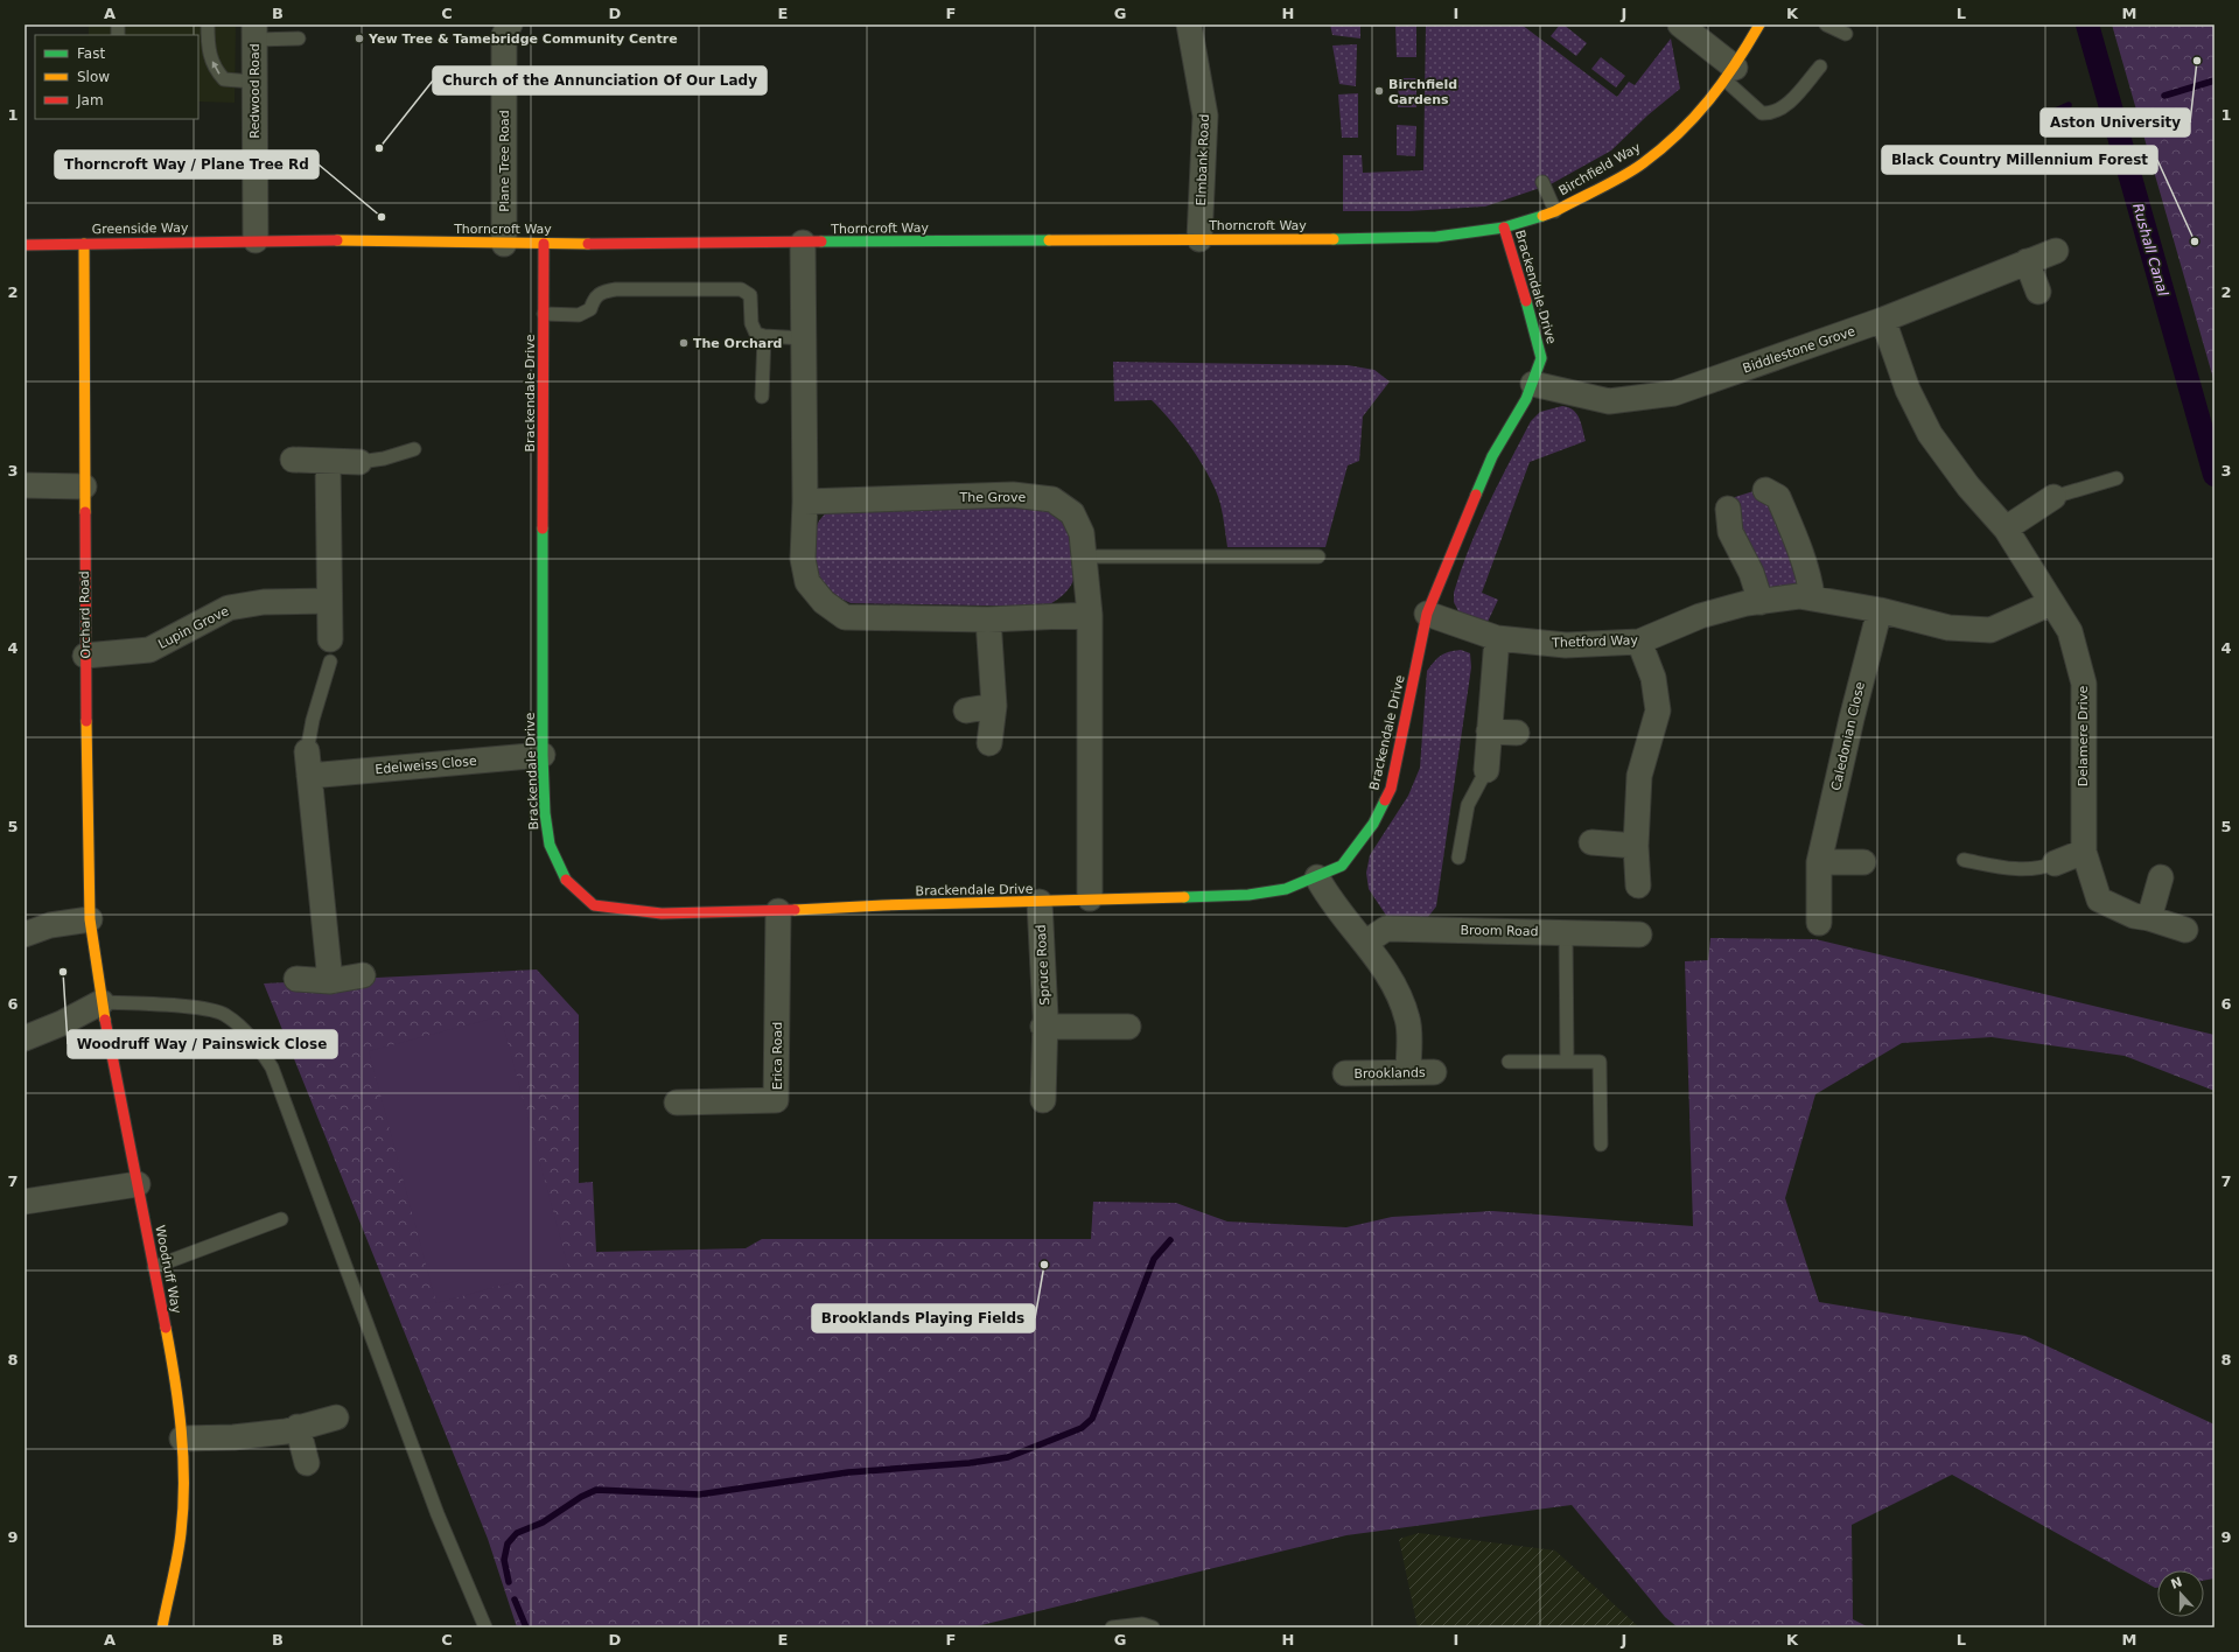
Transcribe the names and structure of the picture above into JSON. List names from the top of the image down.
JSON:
{
  "streets": {
    "street": [
      "Redwood Road",
      "Elmbank Road",
      "Plane Tree Road",
      "Birchfield Way",
      "Thorncroft Way",
      "Greenside Way",
      "Brackendale Drive",
      "Biddlestone Grove",
      "The Grove",
      "Orchard Road",
      "Lupin Grove",
      "Thetford Way",
      "Caledonian Close",
      "Delamere Drive",
      "Edelweiss Close",
      "Broom Road",
      "Spruce Road",
      "Erica Road",
      "Brooklands",
      "Woodruff Way"
    ]
  },
  "crossings": [
    ["Redwood Road", "Thorncroft Way"],
    ["Redwood Road", "Greenside Way"],
    ["Elmbank Road", "Thorncroft Way"],
    ["Plane Tree Road", "Thorncroft Way"],
    ["Birchfield Way", "Thorncroft Way"],
    ["Birchfield Way", "Brackendale Drive"],
    ["Thorncroft Way", "Greenside Way"],
    ["Thorncroft Way", "Brackendale Drive"],
    ["Greenside Way", "Orchard Road"],
    ["Brackendale Drive", "Biddlestone Grove"],
    ["Brackendale Drive", "The Grove"],
    ["Brackendale Drive", "Thetford Way"],
    ["Brackendale Drive", "Edelweiss Close"],
    ["Brackendale Drive", "Spruce Road"],
    ["Brackendale Drive", "Erica Road"],
    ["Biddlestone Grove", "Delamere Drive"],
    ["Orchard Road", "Lupin Grove"],
    ["Orchard Road", "Woodruff Way"],
    ["Thetford Way", "Caledonian Close"],
    ["Thetford Way", "Delamere Drive"]
  ],
  "water": ["Rushall Canal"],
  "places": [
    "Yew Tree & Tamebridge Community Centre",
    "Aston University",
    "Birchfield Gardens",
    "Church of the Annunciation Of Our Lady",
    "Thorncroft Way / Plane Tree Rd",
    "Black Country Millennium Forest",
    "The Orchard",
    "Woodruff Way / Painswick Close",
    "Brooklands Playing Fields"
  ],
  "legend": ["Fast", "Slow", "Jam"],
  "north": "top",
  "grid": {
    "columns": [
      "A",
      "B",
      "C",
      "D",
      "E",
      "F",
      "G",
      "H",
      "I",
      "J",
      "K",
      "L",
      "M"
    ],
    "rows": [
      "1",
      "2",
      "3",
      "4",
      "5",
      "6",
      "7",
      "8",
      "9"
    ]
  }
}
